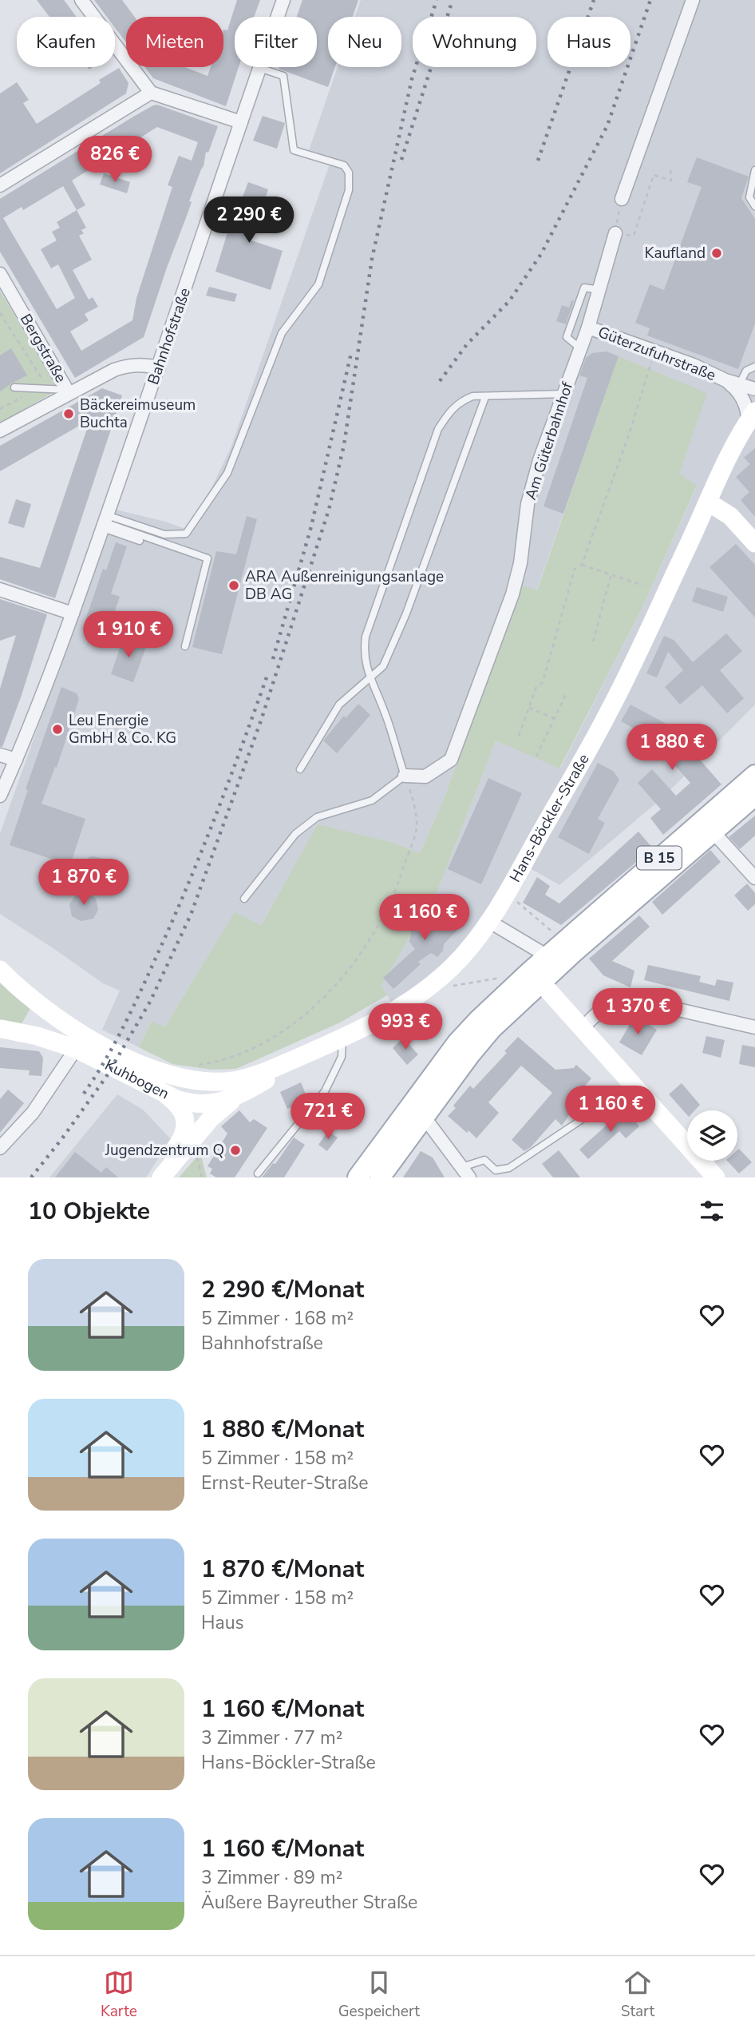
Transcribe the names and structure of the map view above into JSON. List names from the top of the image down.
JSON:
{
  "streets": {
    "main road": ["Hans-Böckler-Straße", "B 15", "Kuhbogen"],
    "street": [
      "Bahnhofstraße",
      "Bergstraße",
      "Güterzufuhrstraße",
      "Am Güterbahnhof"
    ]
  },
  "crossings": [
    ["Güterzufuhrstraße", "Am Güterbahnhof"],
    ["Hans-Böckler-Straße", "Kuhbogen"]
  ],
  "places": [
    "Kaufland",
    "Bäckereimuseum Buchta",
    "ARA Außenreinigungsanlage DB AG",
    "Leu Energie GmbH & Co. KG",
    "Jugendzentrum Q"
  ],
  "page": {
    "chip": [
      "Kaufen",
      "Mieten",
      "Filter",
      "Neu",
      "Wohnung",
      "Haus"
    ],
    "price": [
      "826 €",
      "2 290 €",
      "1 910 €",
      "1 880 €",
      "1 870 €",
      "1 160 €",
      "1 370 €",
      "993 €",
      "1 160 €",
      "721 €"
    ],
    "heading": "10 Objekte",
    "list": [
      {
        "name": "2 290 €/Monat",
        "note": "5 Zimmer · 168 m² · Bahnhofstraße"
      },
      {
        "name": "1 880 €/Monat",
        "note": "5 Zimmer · 158 m² · Ernst-Reuter-Straße"
      },
      {
        "name": "1 870 €/Monat",
        "note": "5 Zimmer · 158 m² · Haus"
      },
      {
        "name": "1 160 €/Monat",
        "note": "3 Zimmer · 77 m² · Hans-Böckler-Straße"
      },
      {
        "name": "1 160 €/Monat",
        "note": "3 Zimmer · 89 m² · Äußere Bayreuther Straße"
      }
    ],
    "tabs": ["Karte", "Gespeichert", "Start"]
  }
}
